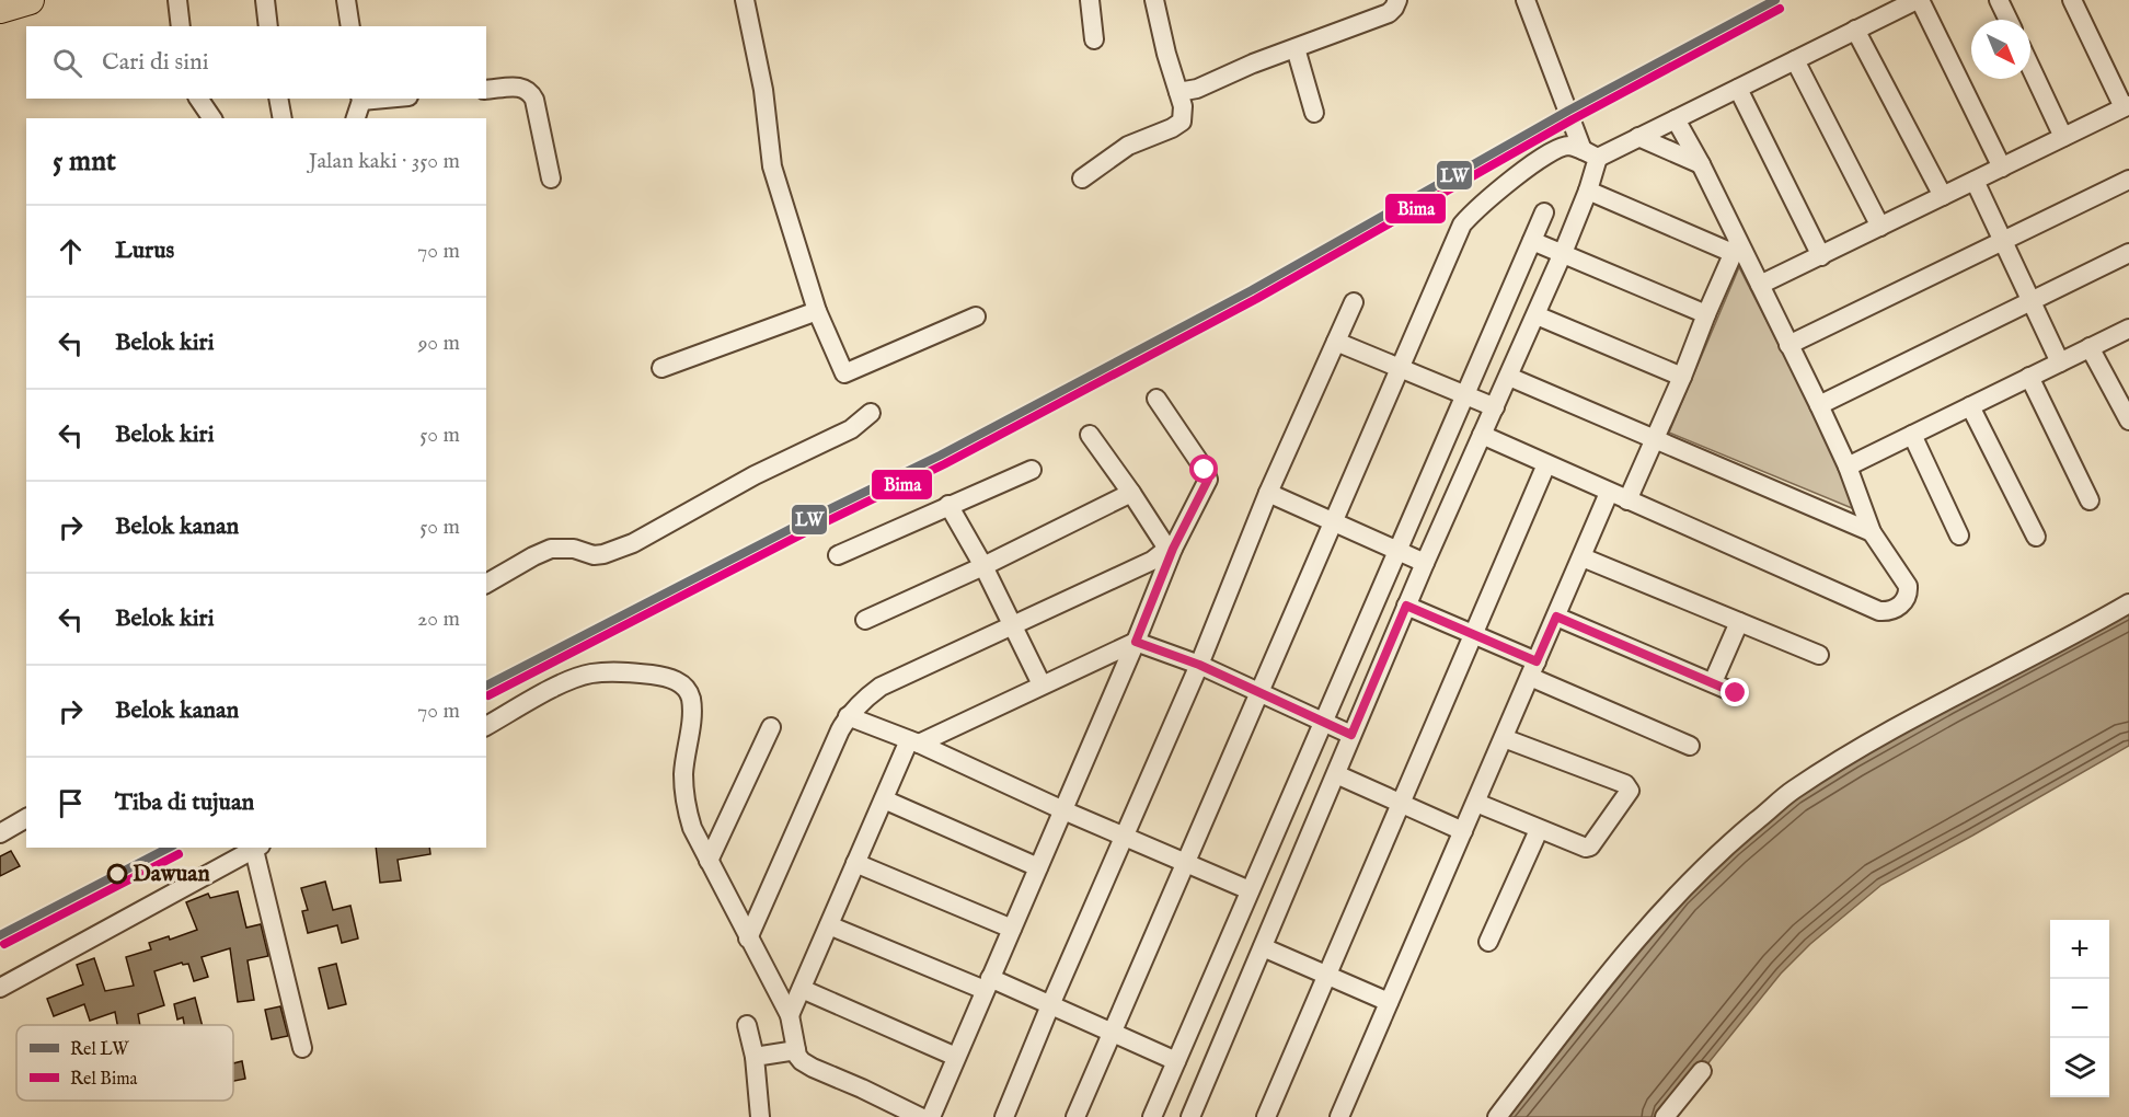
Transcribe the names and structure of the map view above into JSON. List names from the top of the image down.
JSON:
{
  "places": ["Dawuan"],
  "lines": ["rail line LW", "rail line Bima"],
  "legend": ["Rel LW", "Rel Bima"],
  "north": "bottom right",
  "page": {
    "search": "Cari di sini",
    "heading": ["5 mnt", "Jalan kaki · 350 m"],
    "list": [
      ["Lurus", "70 m"],
      ["Belok kiri", "90 m"],
      ["Belok kiri", "50 m"],
      ["Belok kanan", "50 m"],
      ["Belok kiri", "20 m"],
      ["Belok kanan", "70 m"],
      "Tiba di tujuan"
    ],
    "map_buttons": ["+", "−"]
  }
}
